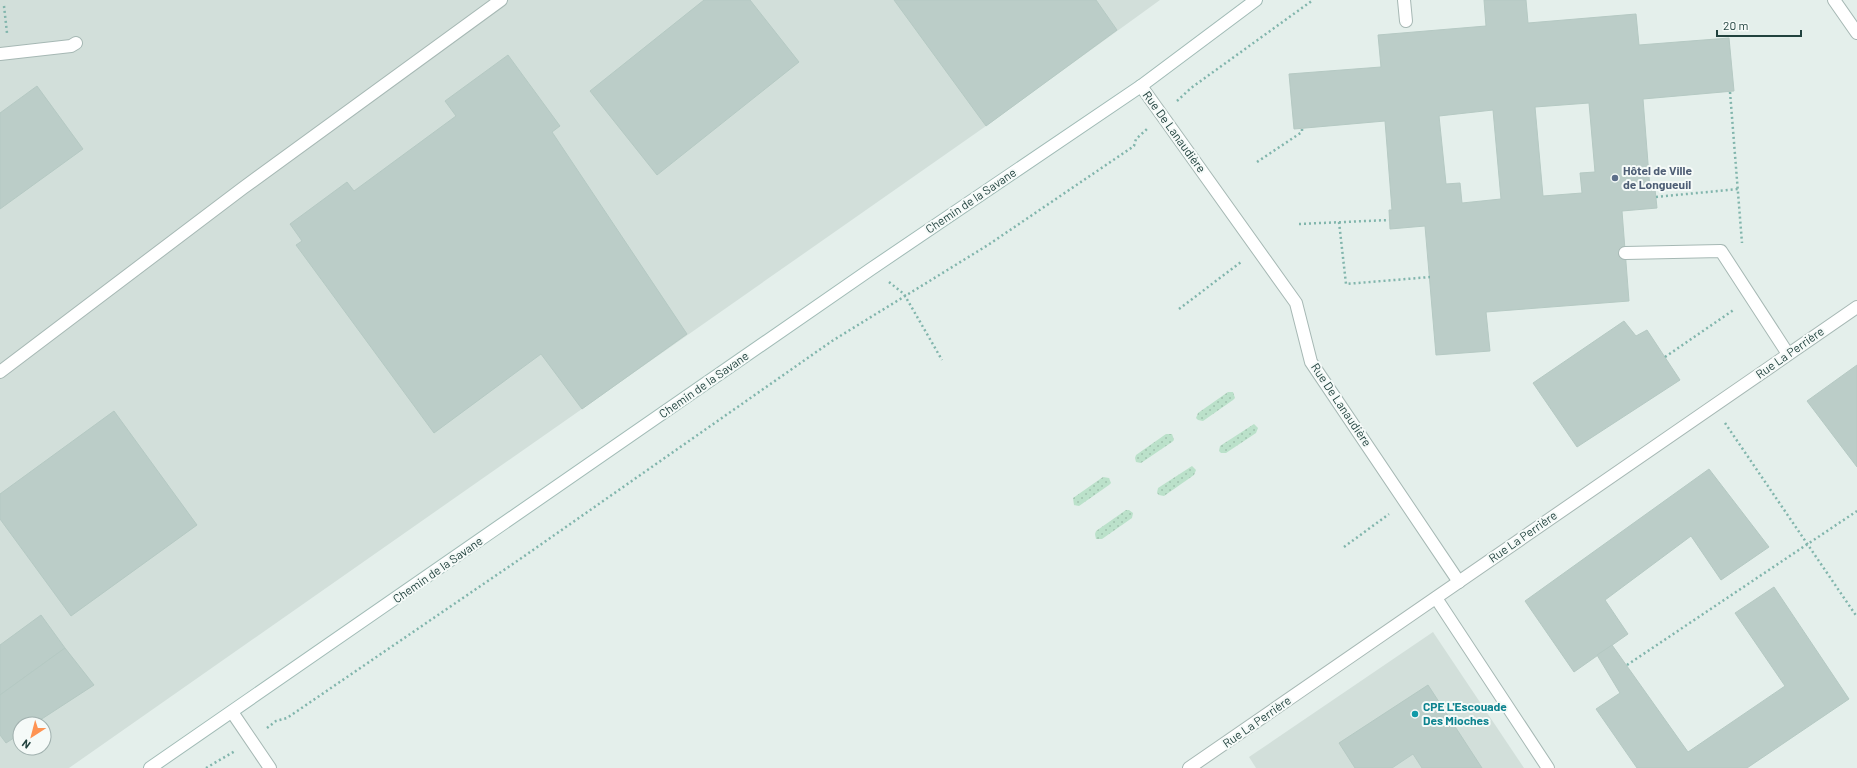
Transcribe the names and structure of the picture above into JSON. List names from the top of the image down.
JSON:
{
  "streets": {
    "street": ["Rue De Lanaudière", "Chemin de la Savane", "Rue La Perrière"]
  },
  "crossings": [
    ["Rue De Lanaudière", "Chemin de la Savane"],
    ["Rue De Lanaudière", "Rue La Perrière"]
  ],
  "places": ["Hôtel de Ville de Longueuil", "CPE L'Escouade Des Mioches"],
  "scale_bar": "20 m",
  "north": "bottom left"
}
